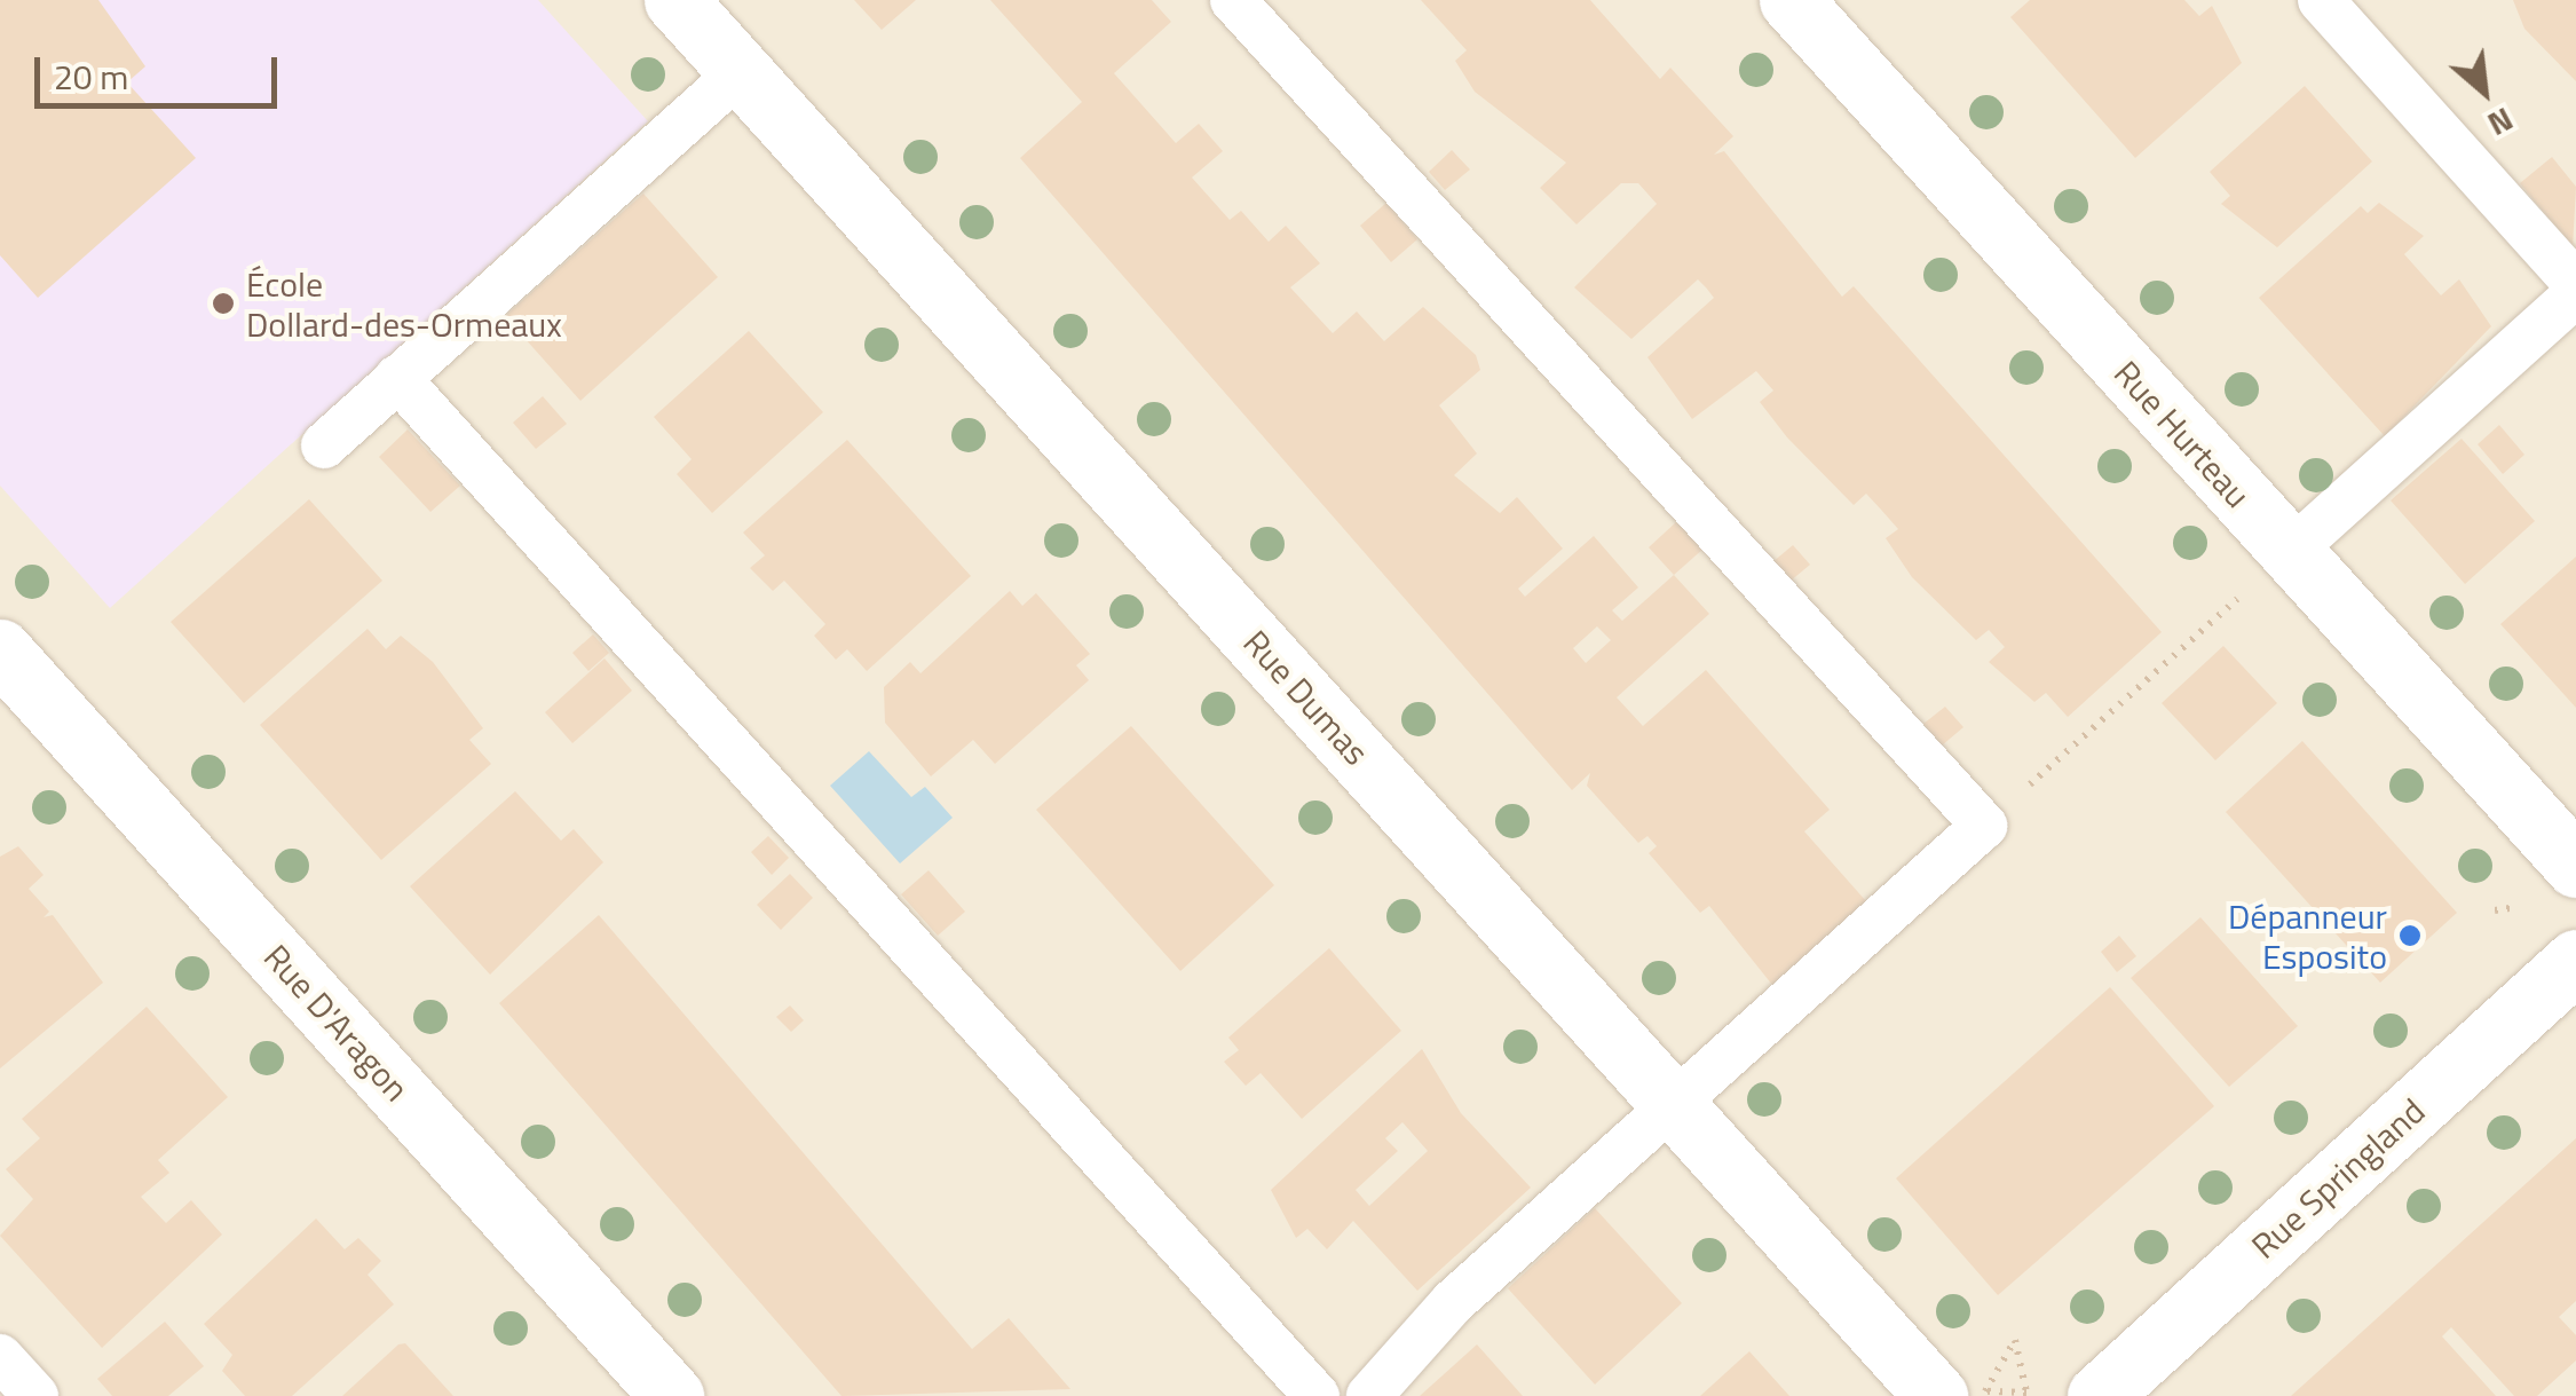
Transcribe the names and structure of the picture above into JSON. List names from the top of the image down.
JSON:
{
  "streets": {
    "street": [
      "Rue Hurteau",
      "Rue Dumas",
      "Rue D'Aragon",
      "Rue Springland"
    ]
  },
  "places": ["École Dollard-des-Ormeaux", "Dépanneur Esposito"],
  "scale_bar": "20 m",
  "north": "bottom right"
}
